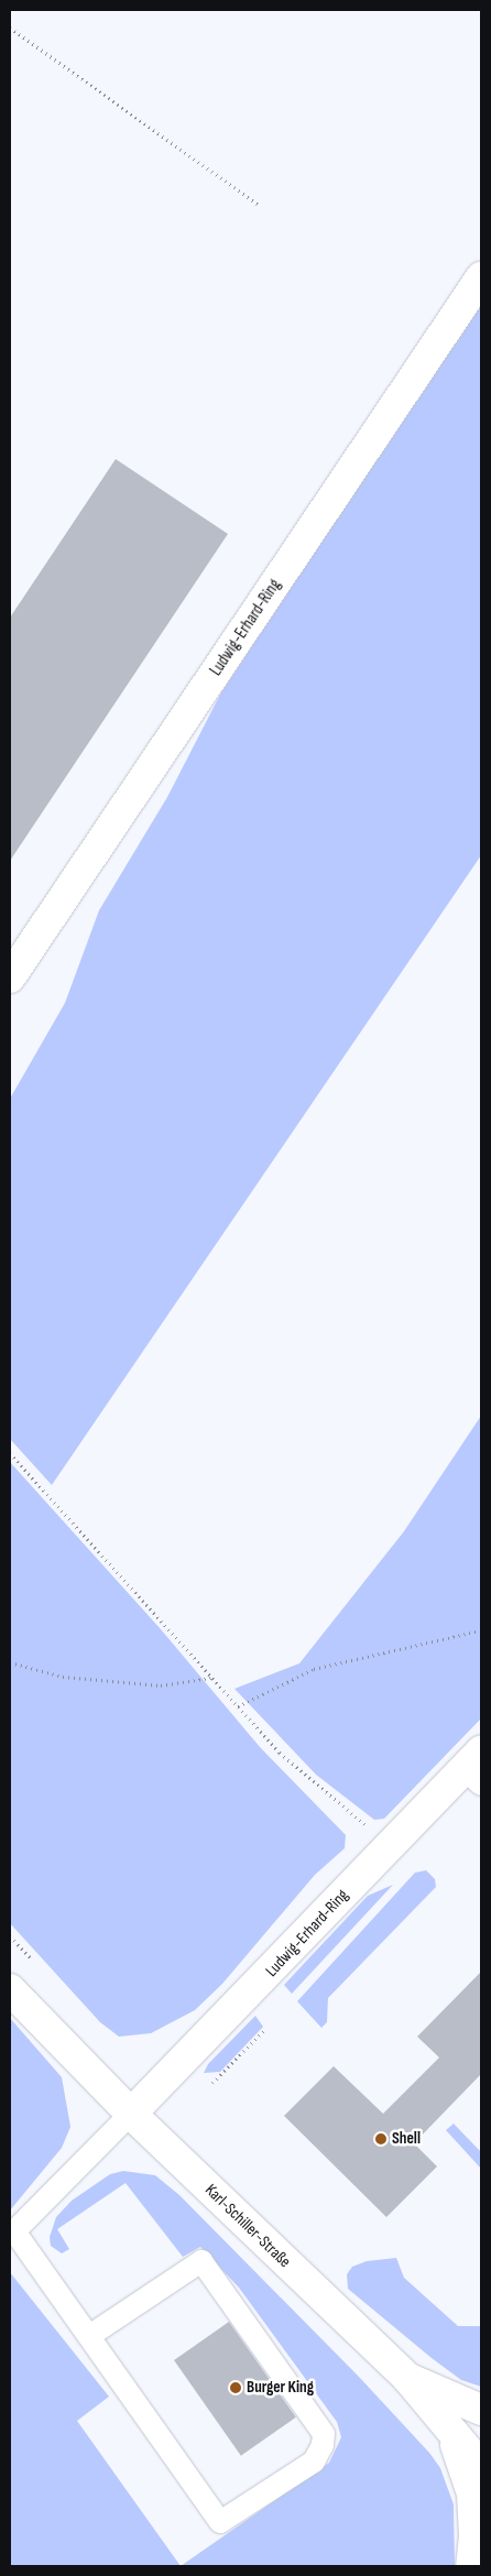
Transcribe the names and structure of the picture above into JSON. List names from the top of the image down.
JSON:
{
  "streets": {
    "street": ["Ludwig-Erhard-Ring", "Karl-Schiller-Straße"]
  },
  "crossings": [
    ["Ludwig-Erhard-Ring", "Karl-Schiller-Straße"]
  ],
  "places": ["Shell", "Burger King"]
}
